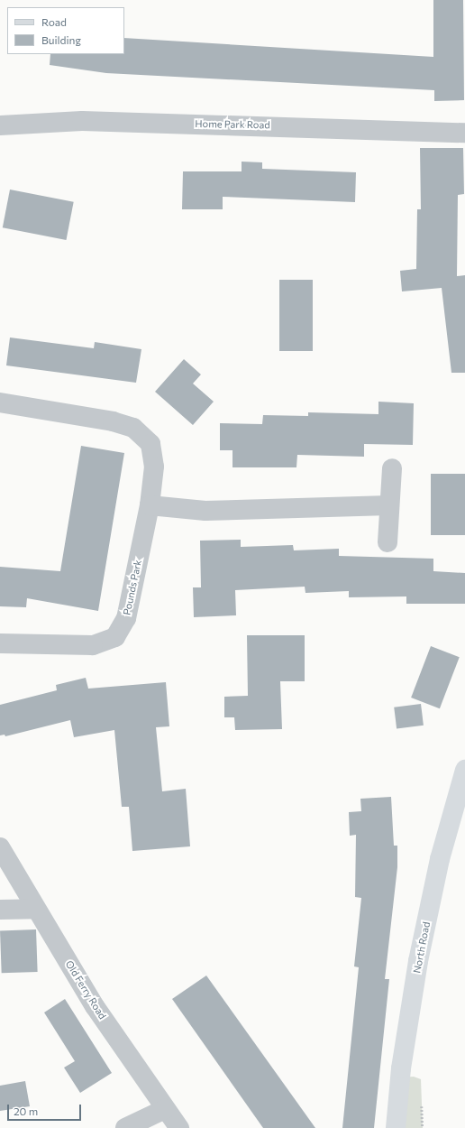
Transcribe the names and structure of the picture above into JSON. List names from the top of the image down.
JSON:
{
  "streets": {
    "main road": ["North Road"],
    "street": ["Home Park Road", "Pounds Park", "Old Ferry Road"]
  },
  "legend": ["Road", "Building"],
  "scale_bar": "20 m"
}
